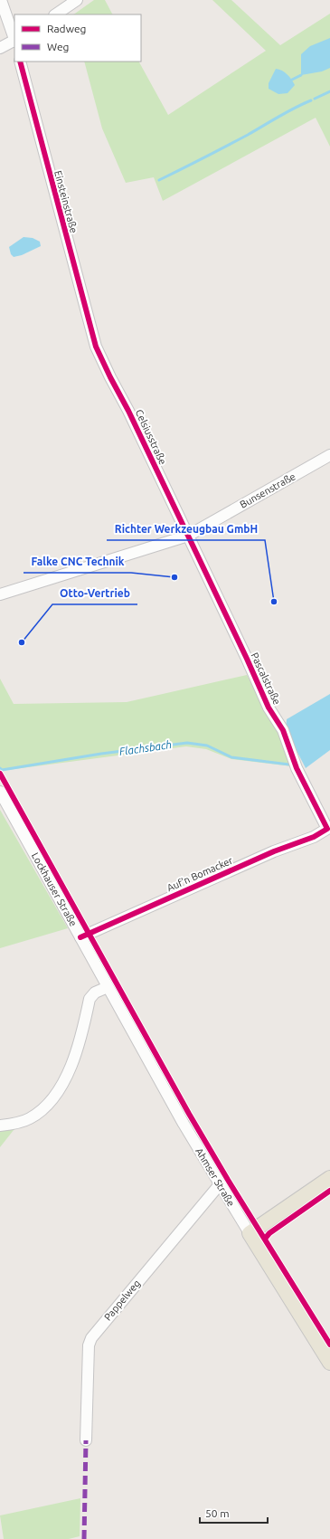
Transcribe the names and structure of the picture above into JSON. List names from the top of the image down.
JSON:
{
  "streets": {
    "main road": ["Ahmser Straße"],
    "street": [
      "Einsteinstraße",
      "Celsiusstraße",
      "Bunsenstraße",
      "Pascalstraße",
      "Auf'n Bomacker",
      "Lockhauser Straße",
      "Pappelweg"
    ]
  },
  "crossings": [
    ["Einsteinstraße", "Celsiusstraße"],
    ["Celsiusstraße", "Bunsenstraße"],
    ["Celsiusstraße", "Pascalstraße"],
    ["Bunsenstraße", "Pascalstraße"],
    ["Pascalstraße", "Auf'n Bomacker"],
    ["Auf'n Bomacker", "Lockhauser Straße"],
    ["Lockhauser Straße", "Ahmser Straße"],
    ["Ahmser Straße", "Pappelweg"]
  ],
  "water": ["Flachsbach"],
  "places": ["Falke CNC Technik", "Richter Werkzeugbau GmbH", "Otto-Vertrieb"],
  "legend": ["Radweg", "Weg"],
  "scale_bar": "50 m"
}
